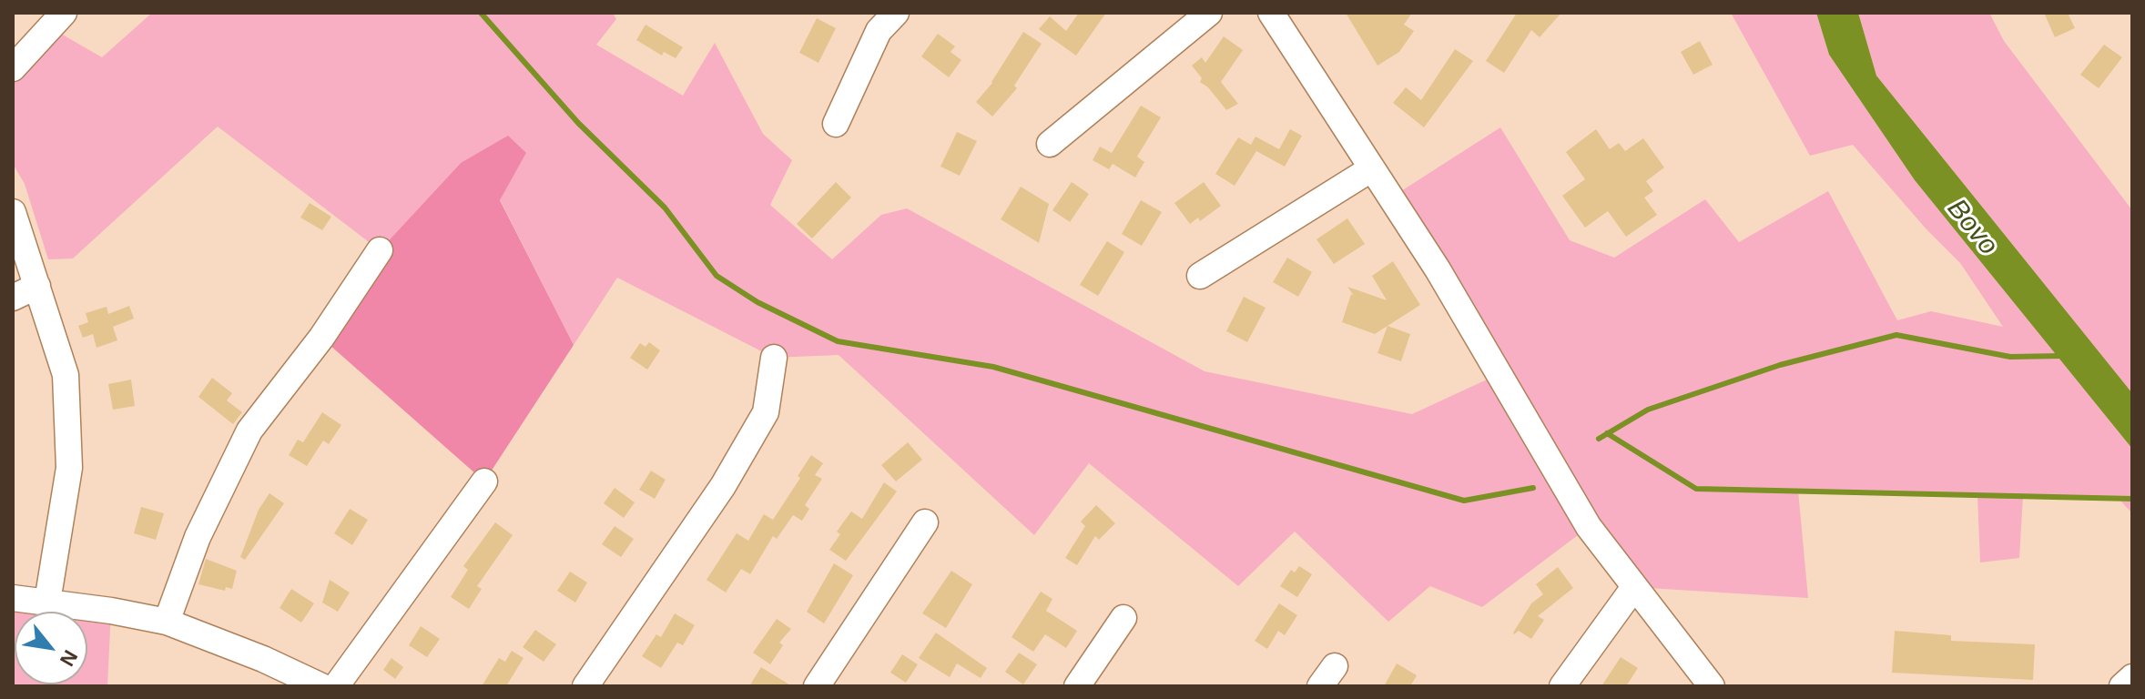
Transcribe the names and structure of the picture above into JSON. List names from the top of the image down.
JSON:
{
  "water": ["Bovo"],
  "north": "bottom right"
}
